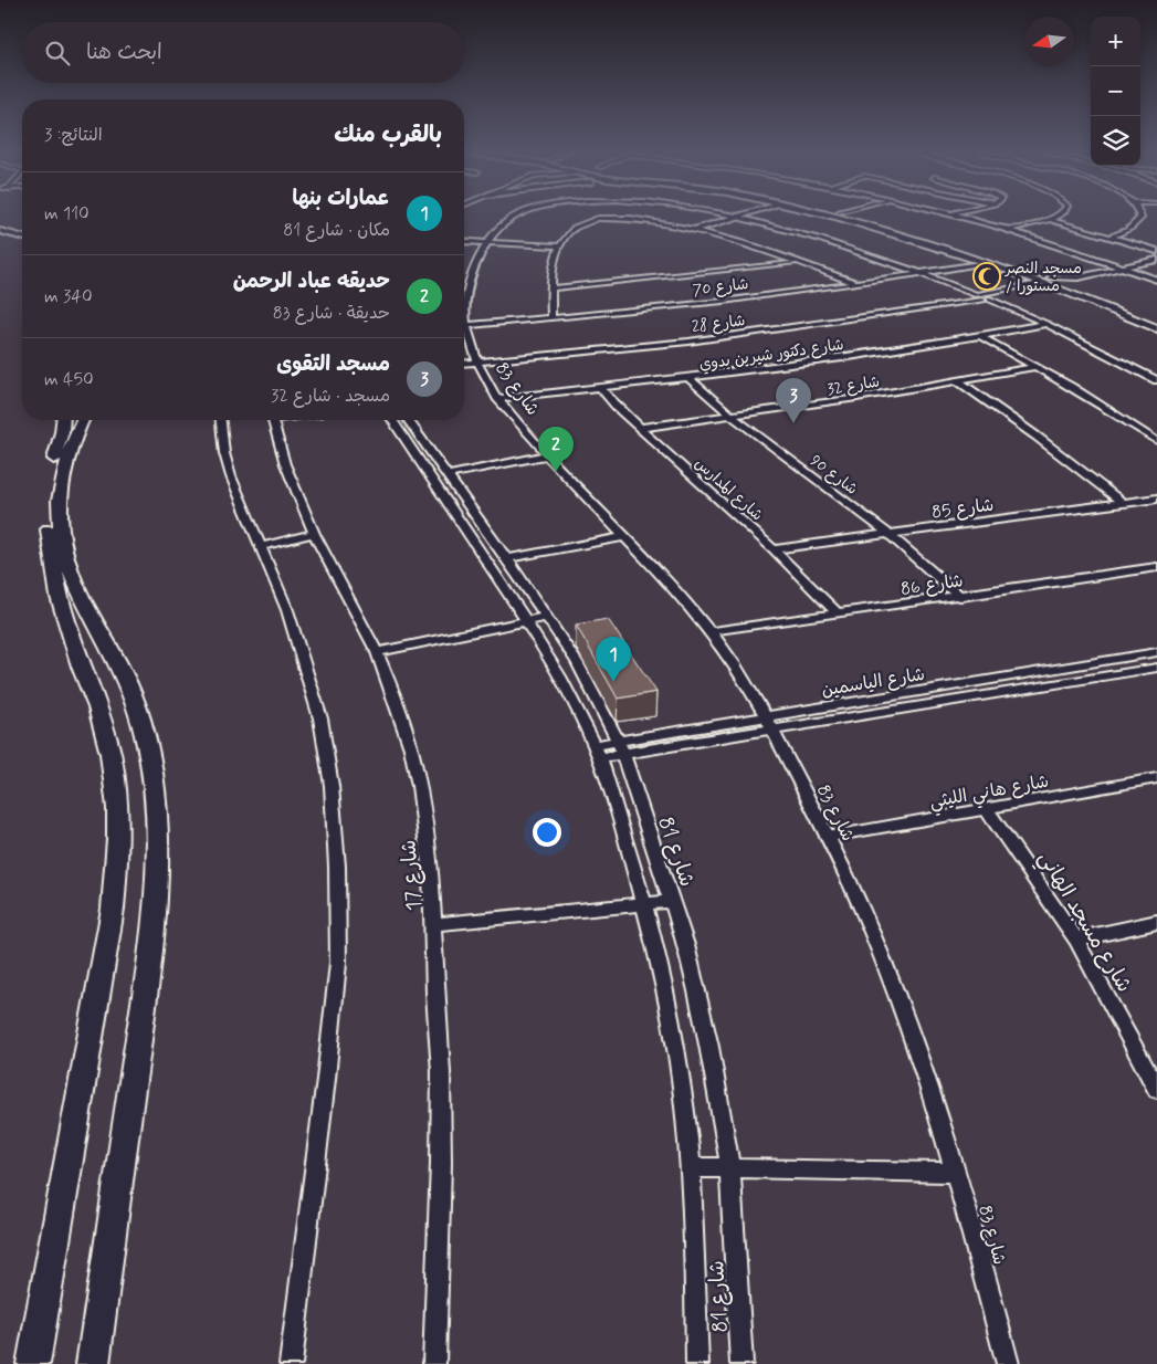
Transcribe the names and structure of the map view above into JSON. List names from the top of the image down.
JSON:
{
  "streets": {
    "street": [
      "شارع 70",
      "شارع 28",
      "شارع دكتور شيرين بدوي",
      "شارع 32",
      "شارع 83",
      "شارع 90",
      "شارع المدارس",
      "شارع 85",
      "شارع 86",
      "شارع الياسمين",
      "شارع هاني الليثي",
      "شارع 81",
      "شارع 17",
      "شارع مسجد الهاني"
    ]
  },
  "crossings": [
    ["شارع 70", "شارع 83"],
    ["شارع 28", "شارع 83"],
    ["شارع دكتور شيرين بدوي", "شارع 83"],
    ["شارع دكتور شيرين بدوي", "شارع 90"],
    ["شارع دكتور شيرين بدوي", "شارع المدارس"],
    ["شارع 32", "شارع 90"],
    ["شارع 32", "شارع المدارس"],
    ["شارع 83", "شارع 86"],
    ["شارع 83", "شارع الياسمين"],
    ["شارع 83", "شارع هاني الليثي"],
    ["شارع 90", "شارع 85"],
    ["شارع 90", "شارع 86"],
    ["شارع المدارس", "شارع 85"],
    ["شارع المدارس", "شارع 86"],
    ["شارع الياسمين", "شارع 81"],
    ["شارع هاني الليثي", "شارع مسجد الهاني"]
  ],
  "places": {
    "mosque": ["مسجد النصر / مستورا"]
  },
  "north": "left",
  "page": {
    "map_buttons": ["+", "−"],
    "search": "ابحث هنا",
    "heading": ["بالقرب منك", "النتائج: 3"],
    "list": [
      {
        "mark": "1",
        "name": "عمارات بنها",
        "note": "مكان · شارع 81",
        "value": "110 m"
      },
      {
        "mark": "2",
        "name": "حديقه عباد الرحمن",
        "note": "حديقة · شارع 83",
        "value": "340 m"
      },
      {
        "mark": "3",
        "name": "مسجد التقوى",
        "note": "مسجد · شارع 32",
        "value": "450 m"
      }
    ],
    "pins": ["3", "2", "1"]
  }
}
